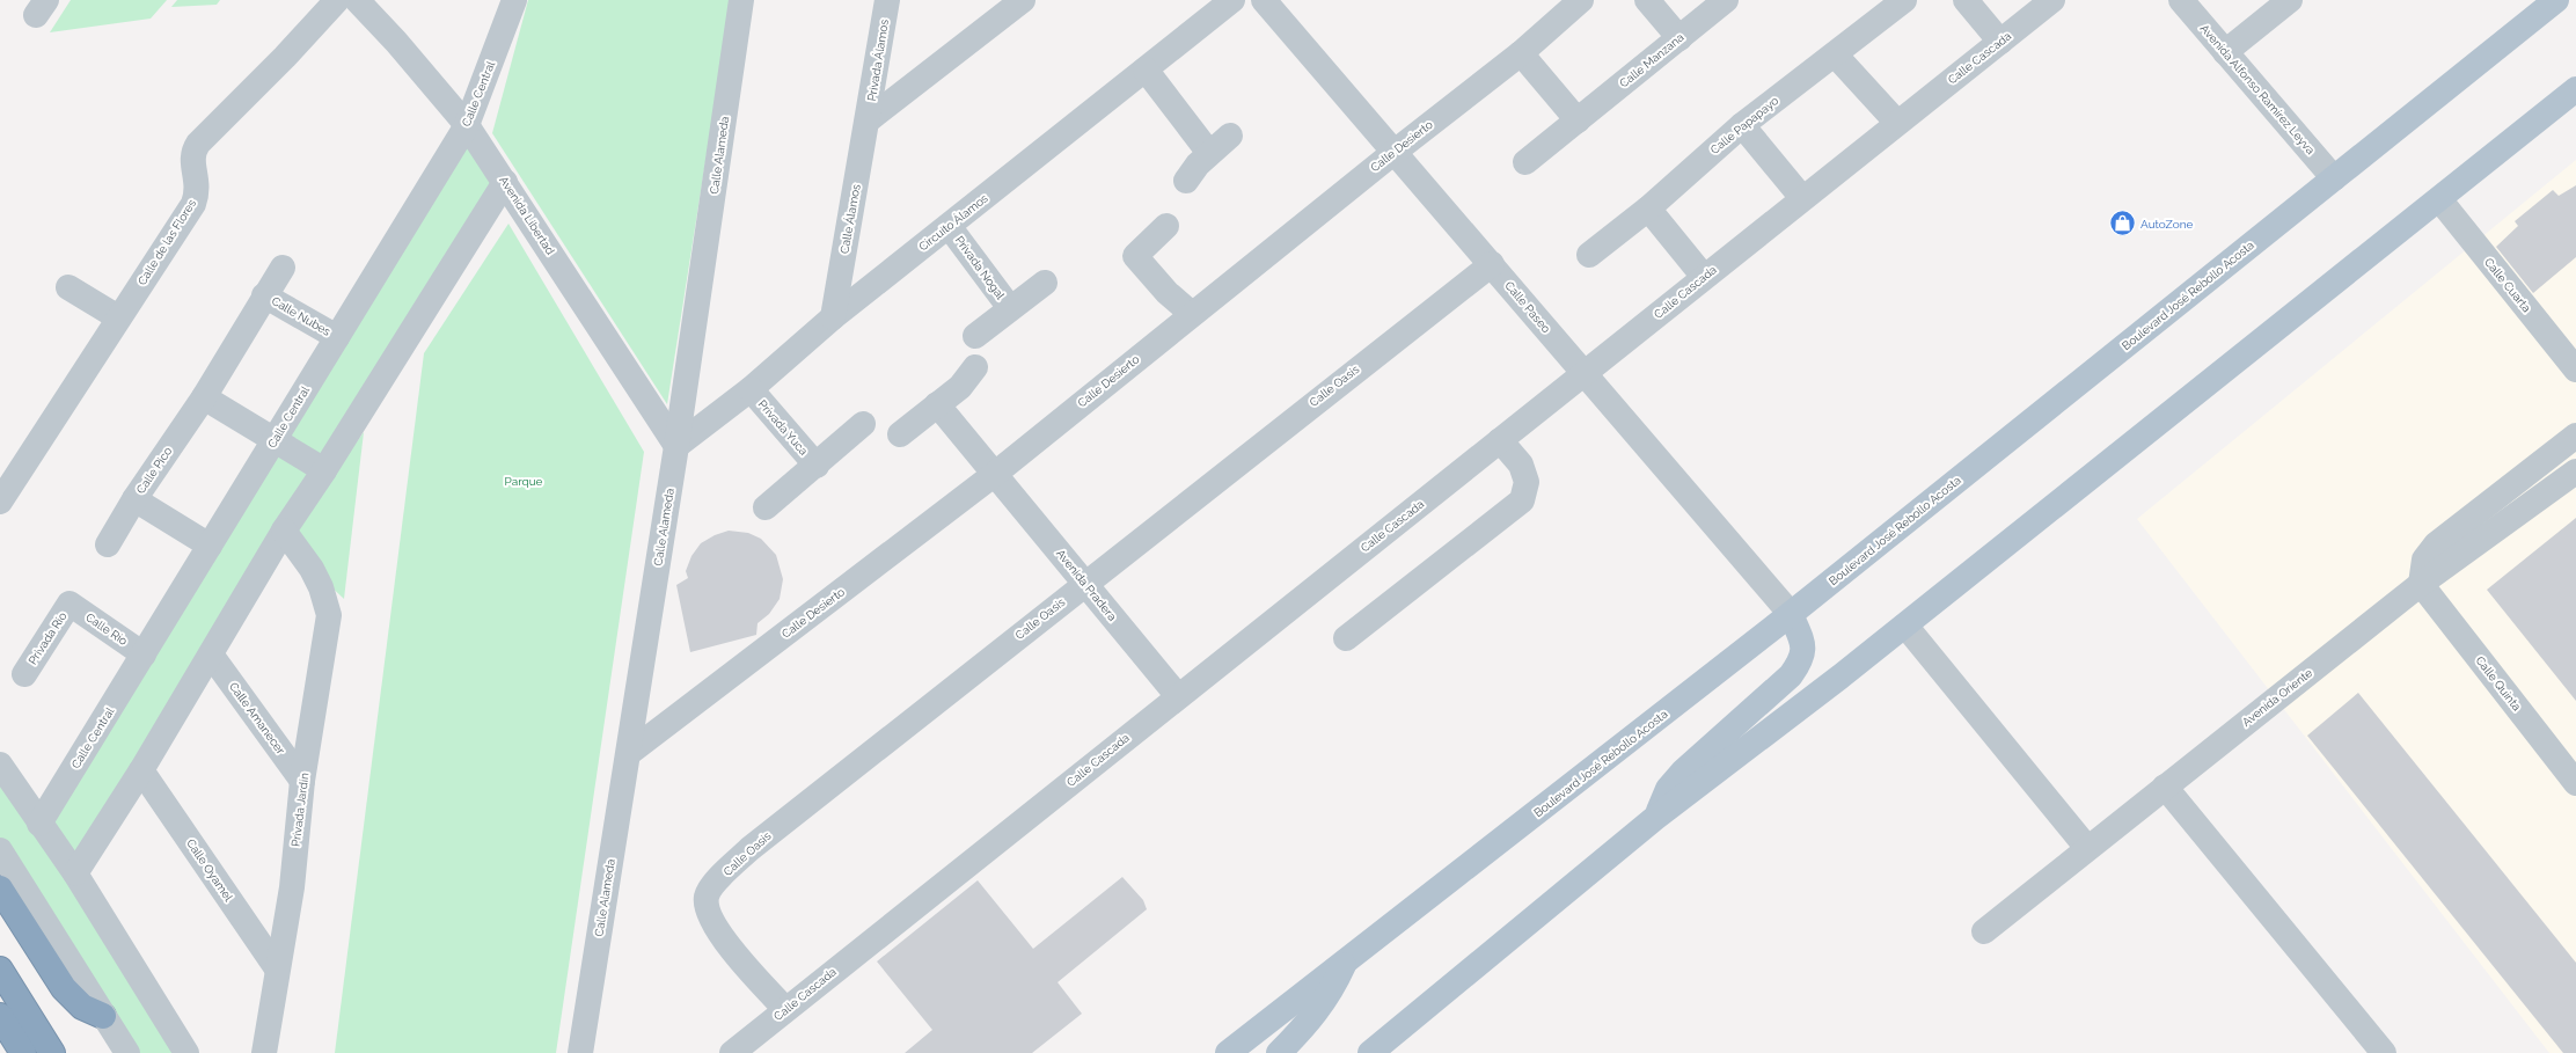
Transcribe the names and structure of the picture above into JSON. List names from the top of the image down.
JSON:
{
  "streets": {
    "main road": ["Boulevard José Rebollo Acosta"],
    "street": [
      "Calle Cascada",
      "Privada Álamos",
      "Calle Manzana",
      "Avenida Alfonso Ramírez Leyva",
      "Calle Central",
      "Calle Papapayo",
      "Calle Desierto",
      "Calle Alameda",
      "Avenida Libertad",
      "Calle Álamos",
      "Circuito Álamos",
      "Calle de las Flores",
      "Privada Nogal",
      "Calle Cuarta",
      "Calle Paseo",
      "Calle Nubes",
      "Calle Oasis",
      "Privada Yuca",
      "Calle Pico",
      "Avenida Pradera",
      "Calle Río",
      "Privada Río",
      "Calle Quinta",
      "Avenida Oriente",
      "Calle Amanecer",
      "Privada Jardín",
      "Calle Oyamel"
    ]
  },
  "crossings": [
    ["Calle Cascada", "Calle Paseo"],
    ["Calle Cascada", "Calle Oasis"],
    ["Calle Cascada", "Avenida Pradera"],
    ["Privada Álamos", "Calle Álamos"],
    ["Avenida Alfonso Ramírez Leyva", "Boulevard José Rebollo Acosta"],
    ["Calle Central", "Avenida Libertad"],
    ["Calle Central", "Calle Nubes"],
    ["Calle Central", "Calle Río"],
    ["Calle Desierto", "Calle Alameda"],
    ["Calle Desierto", "Calle Paseo"],
    ["Calle Desierto", "Avenida Pradera"],
    ["Calle Alameda", "Avenida Libertad"],
    ["Calle Alameda", "Circuito Álamos"],
    ["Avenida Libertad", "Circuito Álamos"],
    ["Calle Álamos", "Circuito Álamos"],
    ["Circuito Álamos", "Privada Nogal"],
    ["Circuito Álamos", "Privada Yuca"],
    ["Boulevard José Rebollo Acosta", "Calle Paseo"],
    ["Calle Paseo", "Calle Oasis"],
    ["Calle Nubes", "Calle Pico"],
    ["Calle Oasis", "Avenida Pradera"],
    ["Calle Río", "Privada Río"],
    ["Calle Quinta", "Avenida Oriente"],
    ["Calle Amanecer", "Privada Jardín"],
    ["Privada Jardín", "Calle Oyamel"]
  ],
  "parks": ["Parque"],
  "places": {
    "shop": ["AutoZone"]
  }
}
